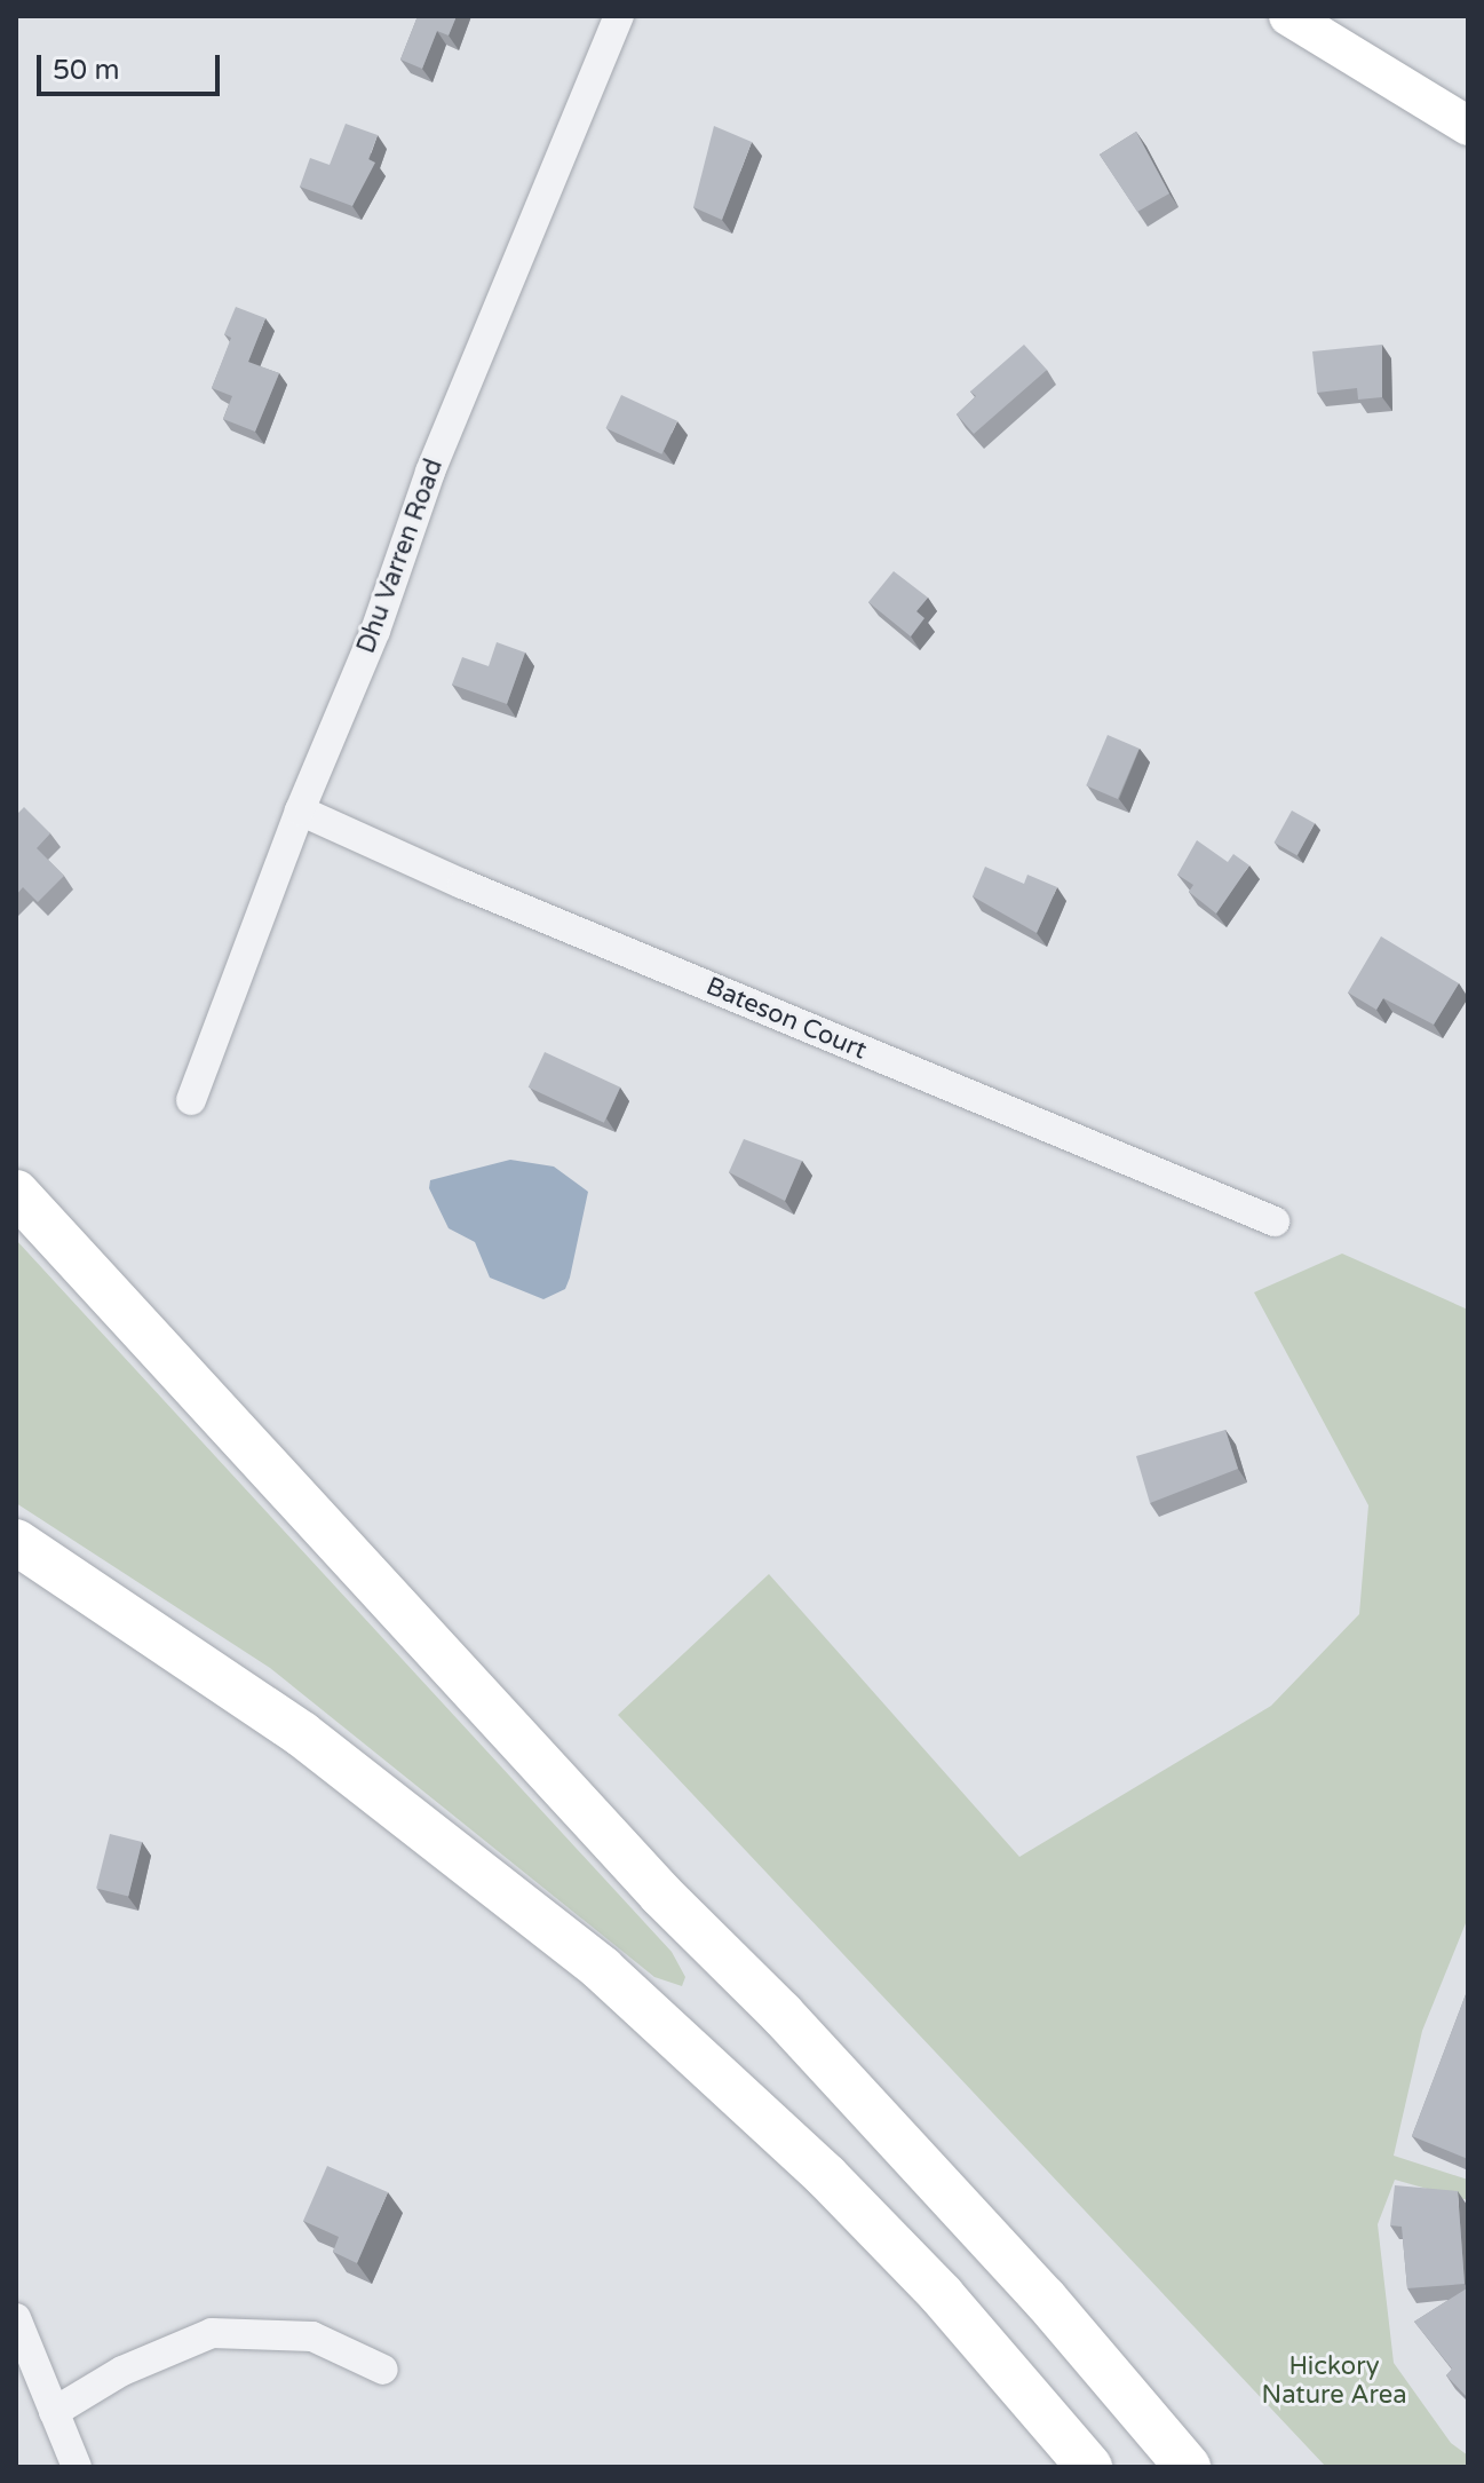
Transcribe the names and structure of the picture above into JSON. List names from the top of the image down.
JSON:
{
  "streets": {
    "street": ["Dhu Varren Road", "Bateson Court"]
  },
  "crossings": [
    ["Dhu Varren Road", "Bateson Court"]
  ],
  "parks": ["Hickory Nature Area"],
  "scale_bar": "50 m"
}
